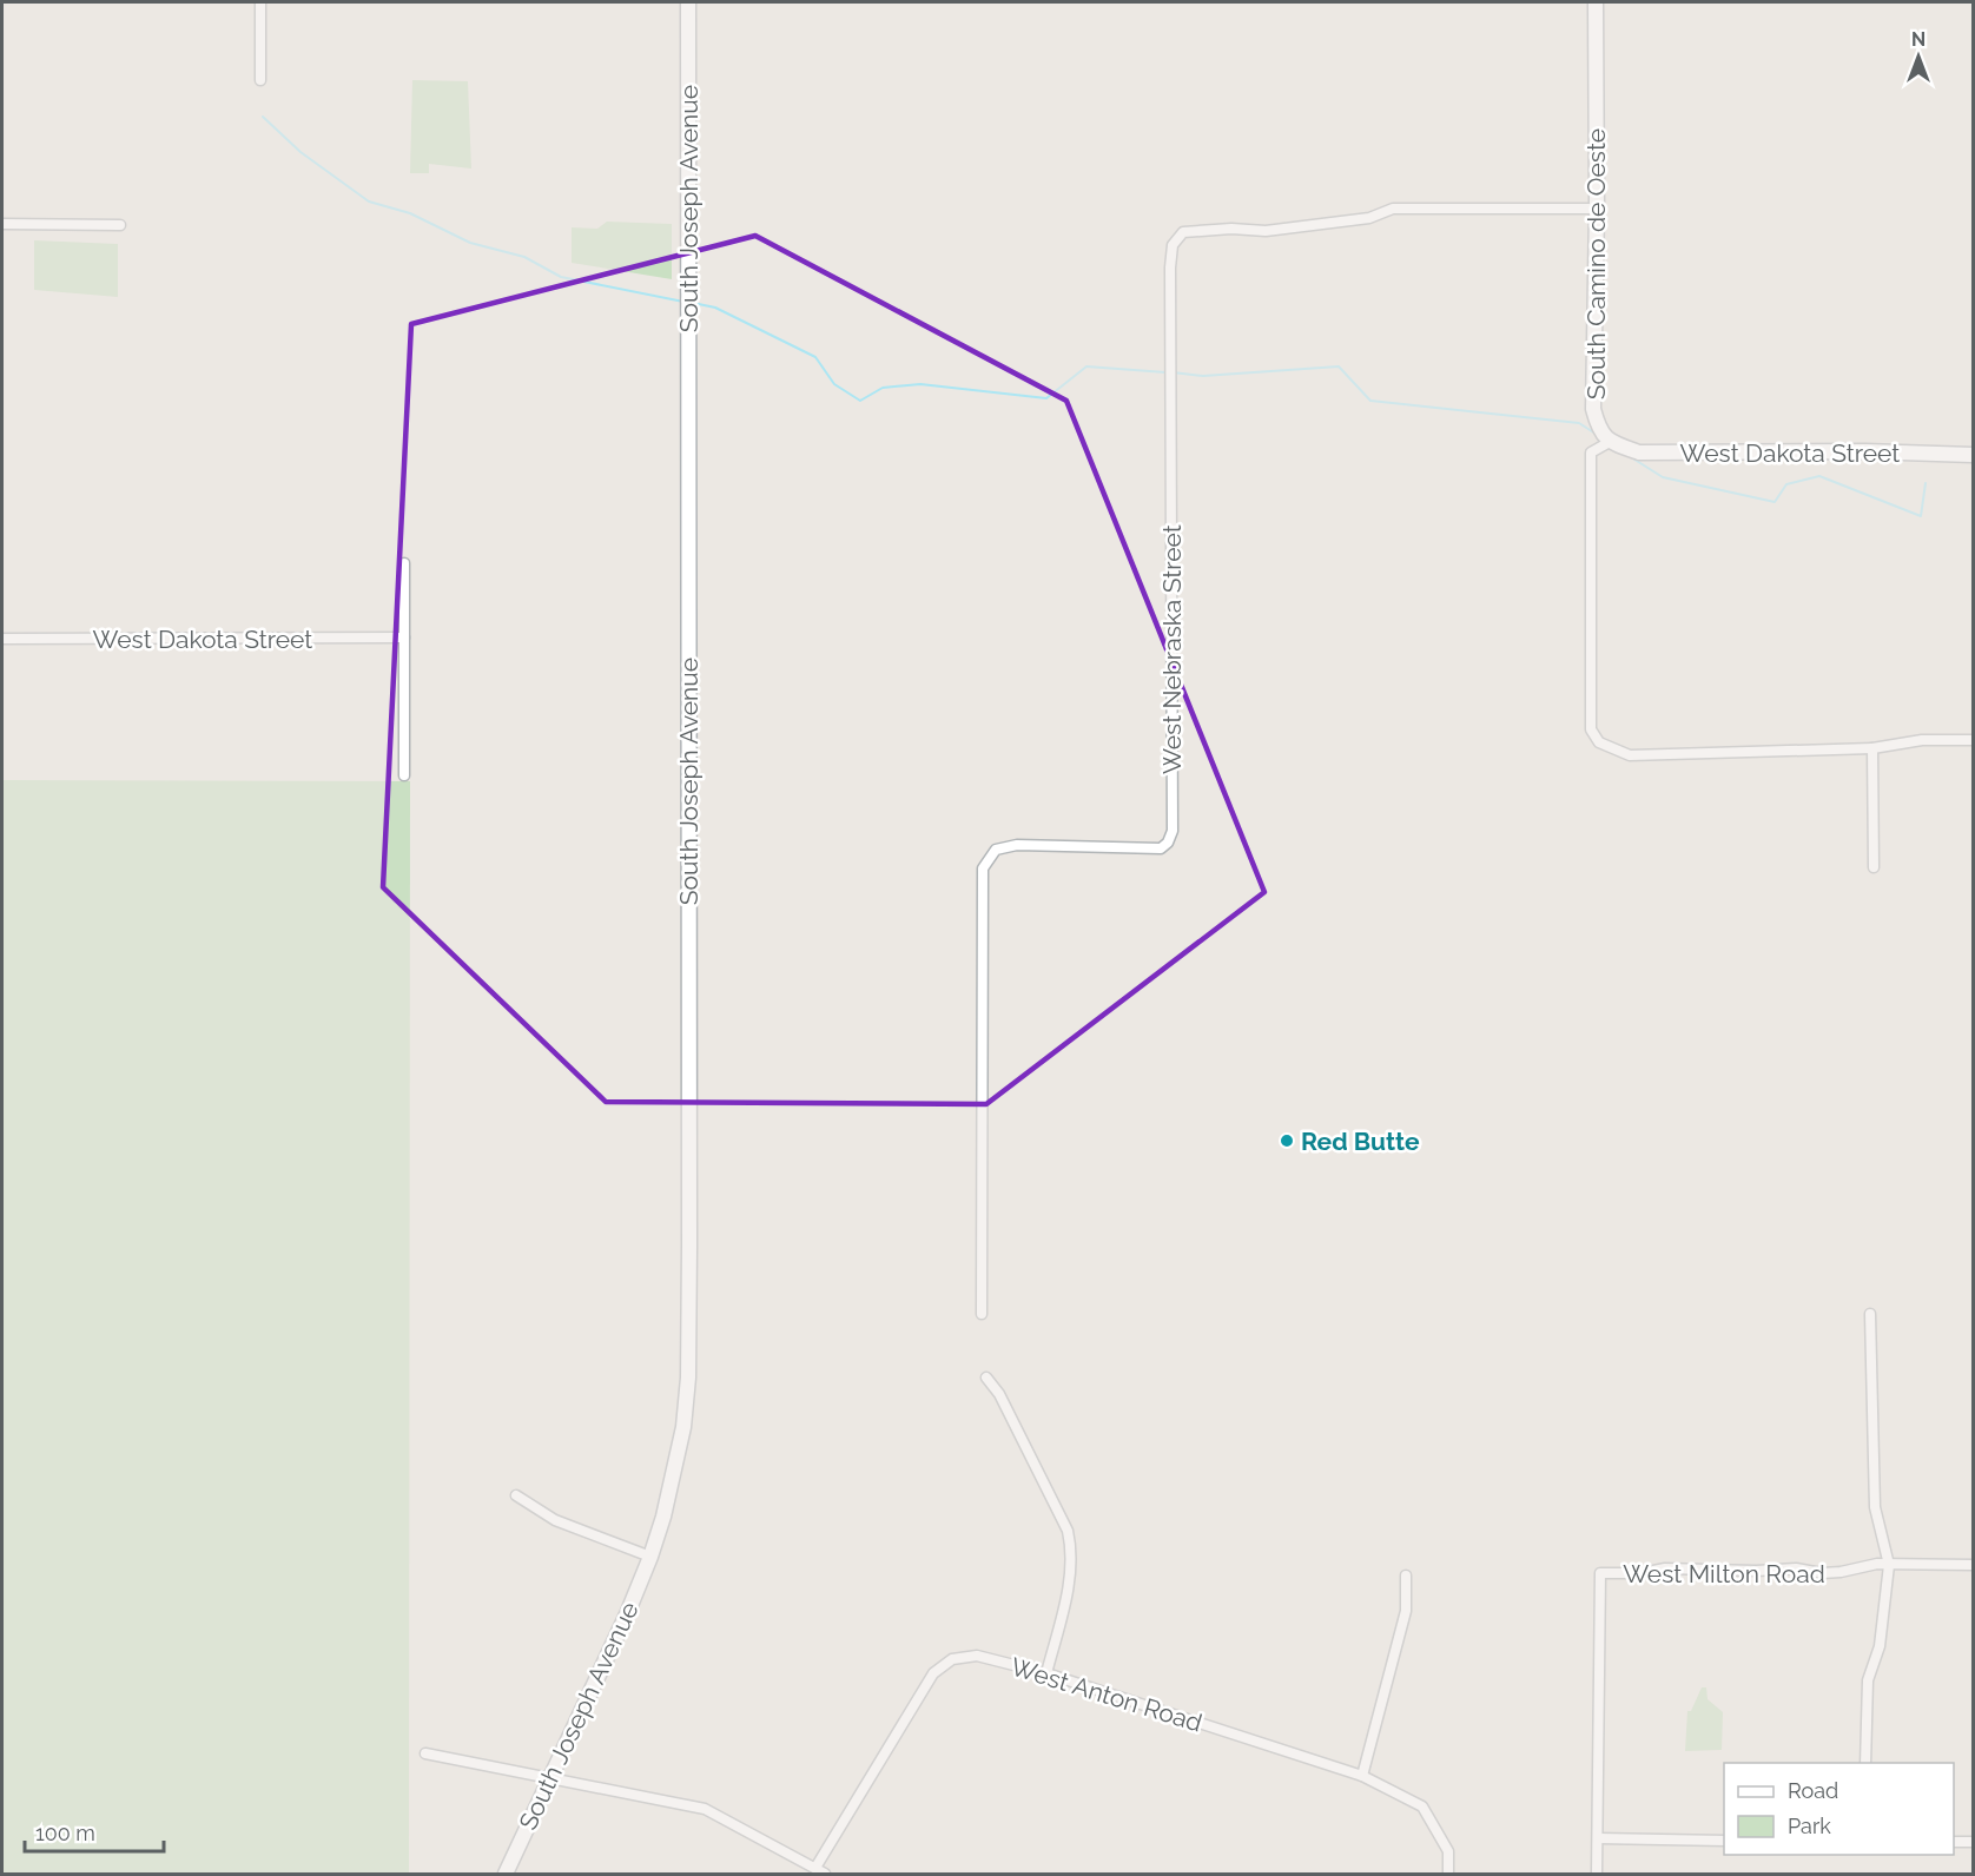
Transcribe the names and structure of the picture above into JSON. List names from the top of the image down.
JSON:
{
  "streets": {
    "main road": ["South Joseph Avenue", "South Camino de Oeste", "West Dakota Street"],
    "street": ["West Nebraska Street", "West Milton Road", "West Anton Road"]
  },
  "crossings": [
    ["South Camino de Oeste", "West Dakota Street"],
    ["South Camino de Oeste", "West Nebraska Street"]
  ],
  "places": ["Red Butte"],
  "legend": ["Road", "Park"],
  "scale_bar": "100 m",
  "north": "top"
}
